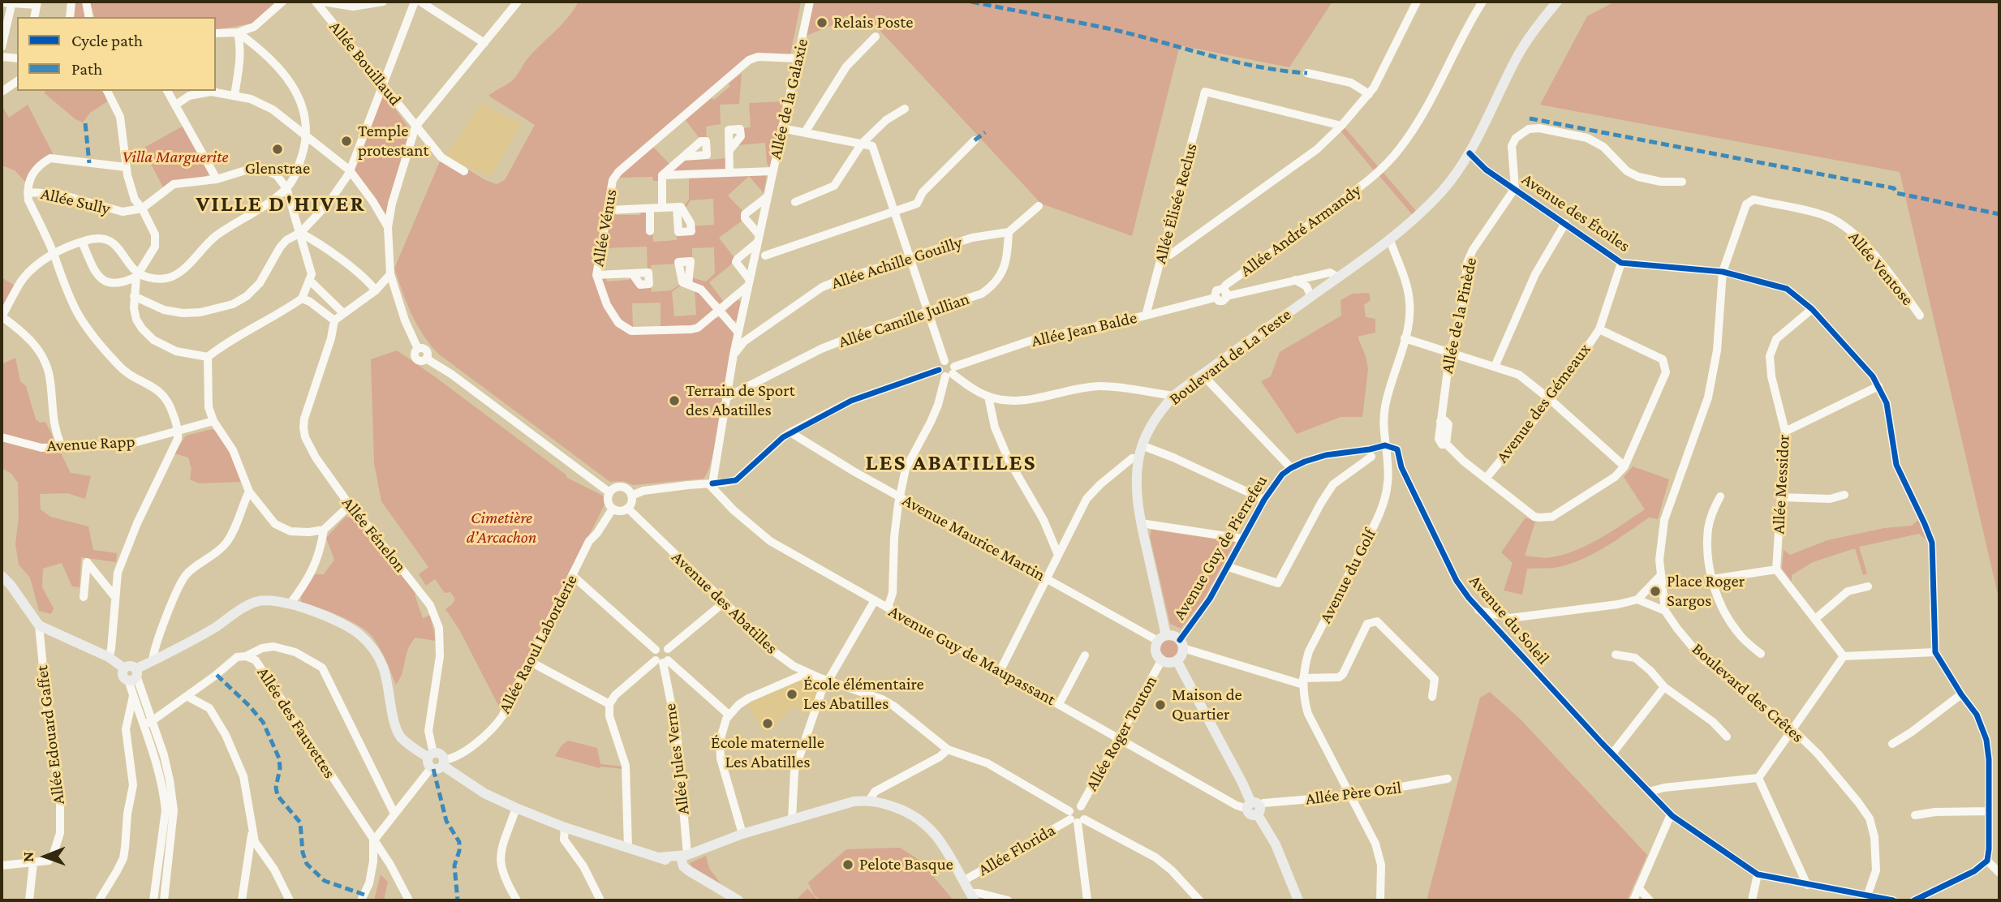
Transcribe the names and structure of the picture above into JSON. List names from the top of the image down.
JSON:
{
  "streets": {
    "main road": ["Boulevard de La Teste"],
    "street": [
      "Allée Bouillaud",
      "Allée de la Galaxie",
      "Allée Sully",
      "Allée Élisée Reclus",
      "Avenue des Étoiles",
      "Allée Vénus",
      "Allée André Armandy",
      "Allée Achille Gouilly",
      "Allée Ventose",
      "Allée de la Pinède",
      "Allée Camille Jullian",
      "Allée Jean Balde",
      "Avenue des Gémeaux",
      "Avenue Rapp",
      "Allée Messidor",
      "Allée Fénelon",
      "Avenue Maurice Martin",
      "Avenue Guy de Pierrefeu",
      "Avenue du Golf",
      "Avenue des Abatilles",
      "Avenue du Soleil",
      "Allée Raoul Laborderie",
      "Avenue Guy de Maupassant",
      "Boulevard des Crêtes",
      "Allée des Fauvettes",
      "Allée Roger Touton",
      "Allée Edouard Gaffet",
      "Allée Jules Verne",
      "Allée Père Ozil",
      "Allée Florida"
    ]
  },
  "crossings": [
    ["Allée de la Galaxie", "Allée Vénus"],
    ["Allée de la Galaxie", "Allée Achille Gouilly"],
    ["Allée Élisée Reclus", "Allée Jean Balde"],
    ["Avenue des Étoiles", "Allée Ventose"],
    ["Avenue des Étoiles", "Allée de la Pinède"],
    ["Avenue des Étoiles", "Boulevard de La Teste"],
    ["Avenue des Étoiles", "Avenue des Gémeaux"],
    ["Avenue des Étoiles", "Allée Messidor"],
    ["Avenue des Étoiles", "Boulevard des Crêtes"],
    ["Allée André Armandy", "Allée Jean Balde"],
    ["Allée Achille Gouilly", "Allée Camille Jullian"],
    ["Allée Ventose", "Boulevard des Crêtes"],
    ["Allée de la Pinède", "Avenue des Gémeaux"],
    ["Allée Jean Balde", "Avenue Maurice Martin"],
    ["Allée Jean Balde", "Avenue des Abatilles"],
    ["Allée Jean Balde", "Allée Raoul Laborderie"],
    ["Allée Jean Balde", "Avenue Guy de Maupassant"],
    ["Boulevard de La Teste", "Avenue Maurice Martin"],
    ["Boulevard de La Teste", "Avenue Guy de Pierrefeu"],
    ["Boulevard de La Teste", "Avenue du Golf"],
    ["Boulevard de La Teste", "Allée Roger Touton"],
    ["Avenue Maurice Martin", "Avenue Guy de Pierrefeu"],
    ["Avenue Maurice Martin", "Allée Roger Touton"],
    ["Avenue Guy de Pierrefeu", "Avenue du Golf"],
    ["Avenue Guy de Pierrefeu", "Avenue du Soleil"],
    ["Avenue Guy de Pierrefeu", "Allée Roger Touton"],
    ["Avenue du Golf", "Avenue du Soleil"],
    ["Avenue du Golf", "Allée Père Ozil"],
    ["Avenue des Abatilles", "Allée Raoul Laborderie"],
    ["Avenue des Abatilles", "Allée Roger Touton"],
    ["Avenue des Abatilles", "Allée Florida"],
    ["Avenue Guy de Maupassant", "Allée Roger Touton"],
    ["Avenue Guy de Maupassant", "Allée Père Ozil"],
    ["Allée Roger Touton", "Allée Florida"]
  ],
  "districts": ["VILLE D'HIVER", "LES ABATILLES"],
  "parks": ["Villa Marguerite", "Cimetière d’Arcachon"],
  "places": [
    "Relais Poste",
    "Temple protestant",
    "Glenstrae",
    "Terrain de Sport des Abatilles",
    "Place Roger Sargos",
    "École élémentaire Les Abatilles",
    "Maison de Quartier",
    "École maternelle Les Abatilles",
    "Pelote Basque"
  ],
  "legend": ["Cycle path", "Path"],
  "north": "left"
}
